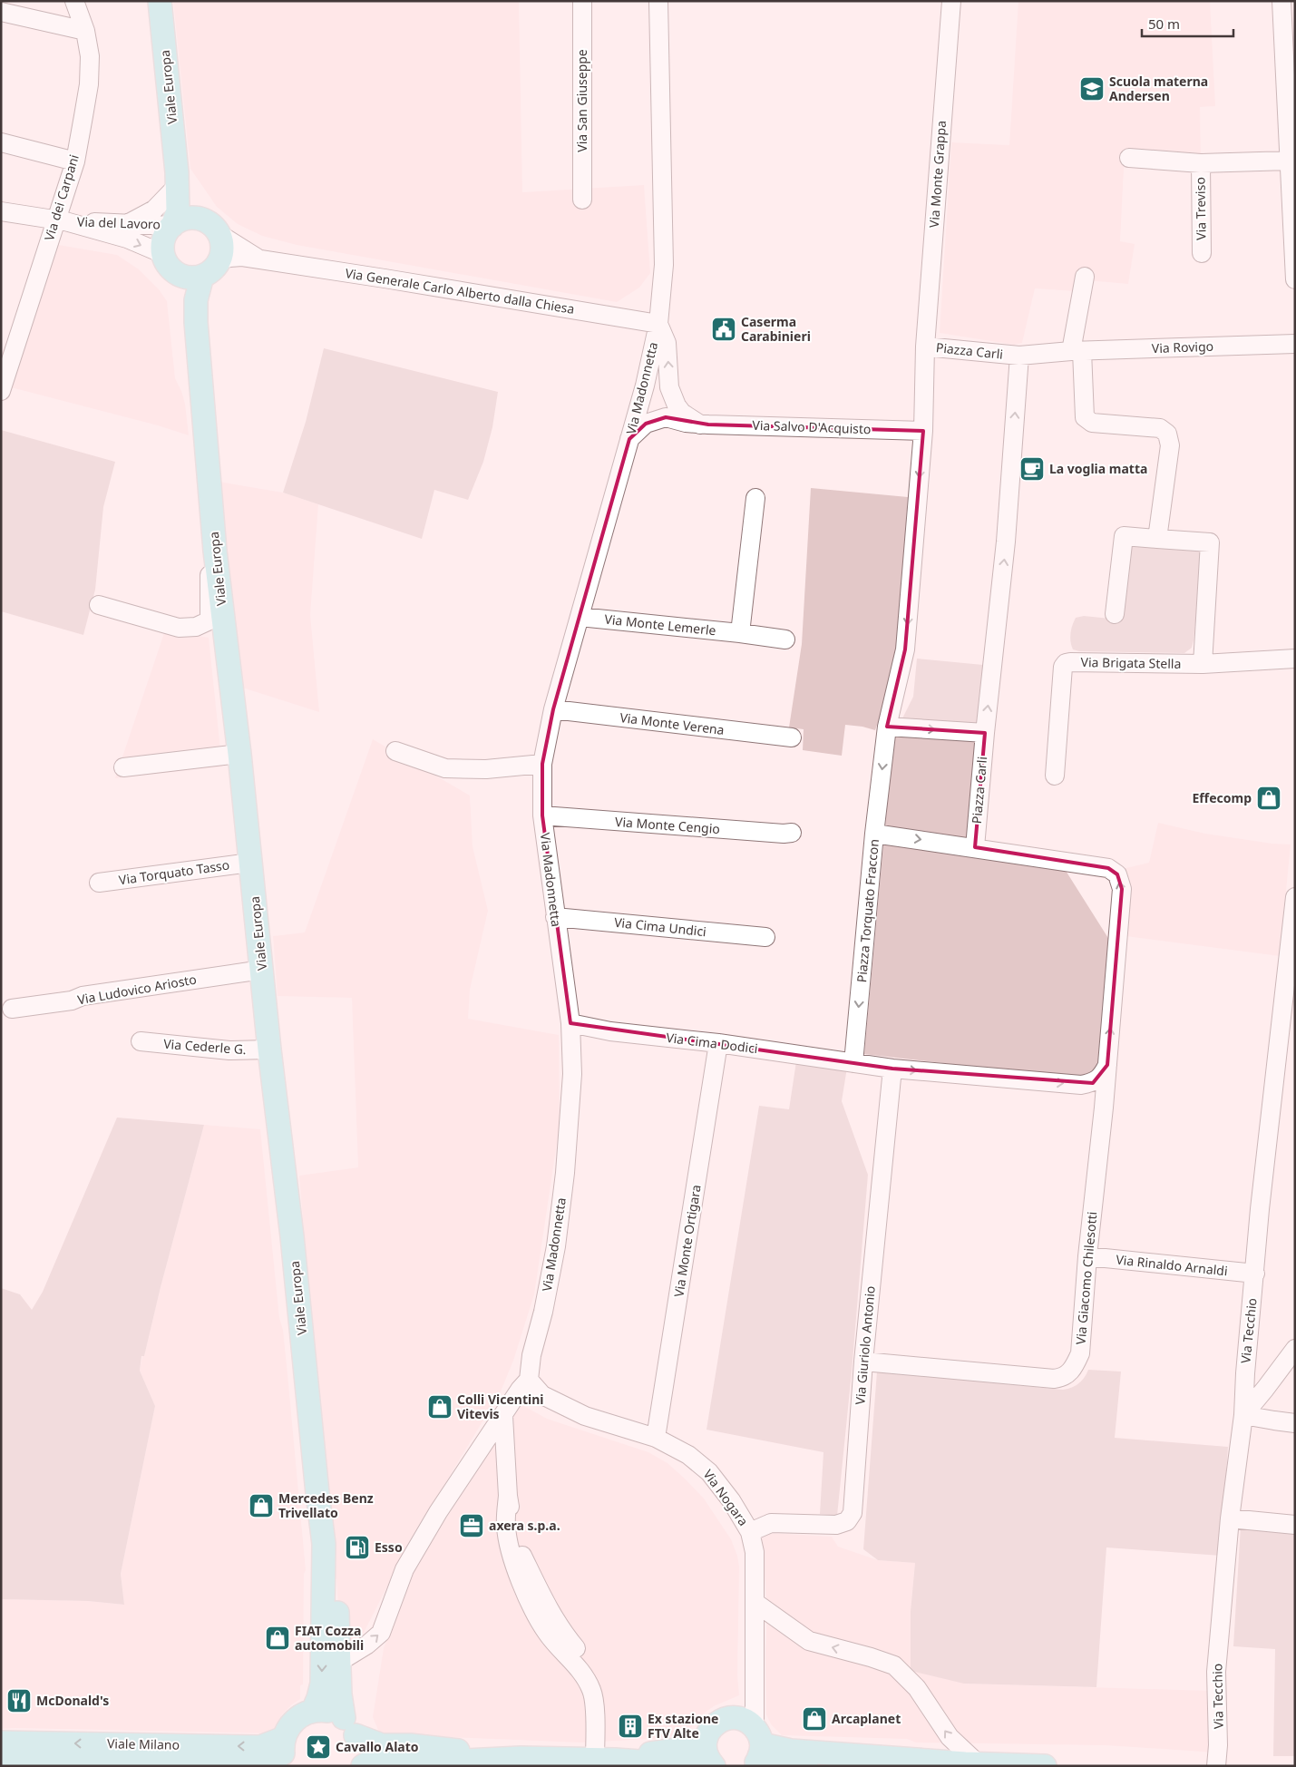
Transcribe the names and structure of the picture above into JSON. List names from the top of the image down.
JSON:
{
  "streets": {
    "main road": ["Viale Europa", "Viale Milano"],
    "street": [
      "Via San Giuseppe",
      "Via Monte Grappa",
      "Via dei Carpani",
      "Via Treviso",
      "Via del Lavoro",
      "Via Generale Carlo Alberto dalla Chiesa",
      "Via Rovigo",
      "Piazza Carli",
      "Via Madonnetta",
      "Via Salvo D'Acquisto",
      "Via Monte Lemerle",
      "Via Brigata Stella",
      "Via Monte Verena",
      "Via Monte Cengio",
      "Via Torquato Tasso",
      "Piazza Torquato Fraccon",
      "Via Cima Undici",
      "Via Ludovico Ariosto",
      "Via Cima Dodici",
      "Via Cederle G.",
      "Via Monte Ortigara",
      "Via Rinaldo Arnaldi",
      "Via Giacomo Chilesotti",
      "Via Tecchio",
      "Via Giuriolo Antonio",
      "Via Nogara"
    ]
  },
  "crossings": [
    ["Viale Europa", "Via del Lavoro"],
    ["Viale Europa", "Via Generale Carlo Alberto dalla Chiesa"],
    ["Viale Europa", "Via Torquato Tasso"],
    ["Viale Europa", "Via Ludovico Ariosto"],
    ["Viale Europa", "Via Cederle G."],
    ["Via Monte Grappa", "Piazza Carli"],
    ["Via dei Carpani", "Via del Lavoro"],
    ["Via del Lavoro", "Via Generale Carlo Alberto dalla Chiesa"],
    ["Via Generale Carlo Alberto dalla Chiesa", "Via Madonnetta"],
    ["Via Rovigo", "Piazza Carli"],
    ["Piazza Carli", "Via Salvo D'Acquisto"],
    ["Piazza Carli", "Piazza Torquato Fraccon"],
    ["Via Madonnetta", "Via Salvo D'Acquisto"],
    ["Via Madonnetta", "Via Monte Lemerle"],
    ["Via Madonnetta", "Via Monte Verena"],
    ["Via Madonnetta", "Via Monte Cengio"],
    ["Via Madonnetta", "Via Cima Undici"],
    ["Via Madonnetta", "Via Cima Dodici"],
    ["Via Madonnetta", "Via Nogara"],
    ["Piazza Torquato Fraccon", "Via Cima Dodici"],
    ["Piazza Torquato Fraccon", "Via Giacomo Chilesotti"],
    ["Via Cima Dodici", "Via Monte Ortigara"],
    ["Via Monte Ortigara", "Via Nogara"],
    ["Via Rinaldo Arnaldi", "Via Giacomo Chilesotti"],
    ["Via Rinaldo Arnaldi", "Via Tecchio"],
    ["Via Giacomo Chilesotti", "Via Giuriolo Antonio"],
    ["Via Giuriolo Antonio", "Via Nogara"]
  ],
  "places": {
    "school or university": ["Scuola materna Andersen"],
    "public building": ["Caserma Carabinieri"],
    "cafe": ["La voglia matta"],
    "shop": [
      "Effecomp",
      "Colli Vicentini Vitevis",
      "Mercedes Benz Trivellato",
      "FIAT Cozza automobili",
      "Arcaplanet"
    ],
    "office": ["axera s.p.a."],
    "fuel station": ["Esso"],
    "restaurant": ["McDonald's"],
    "building": ["Ex stazione FTV Alte"],
    "place": ["Cavallo Alato"]
  },
  "scale_bar": "50 m"
}
